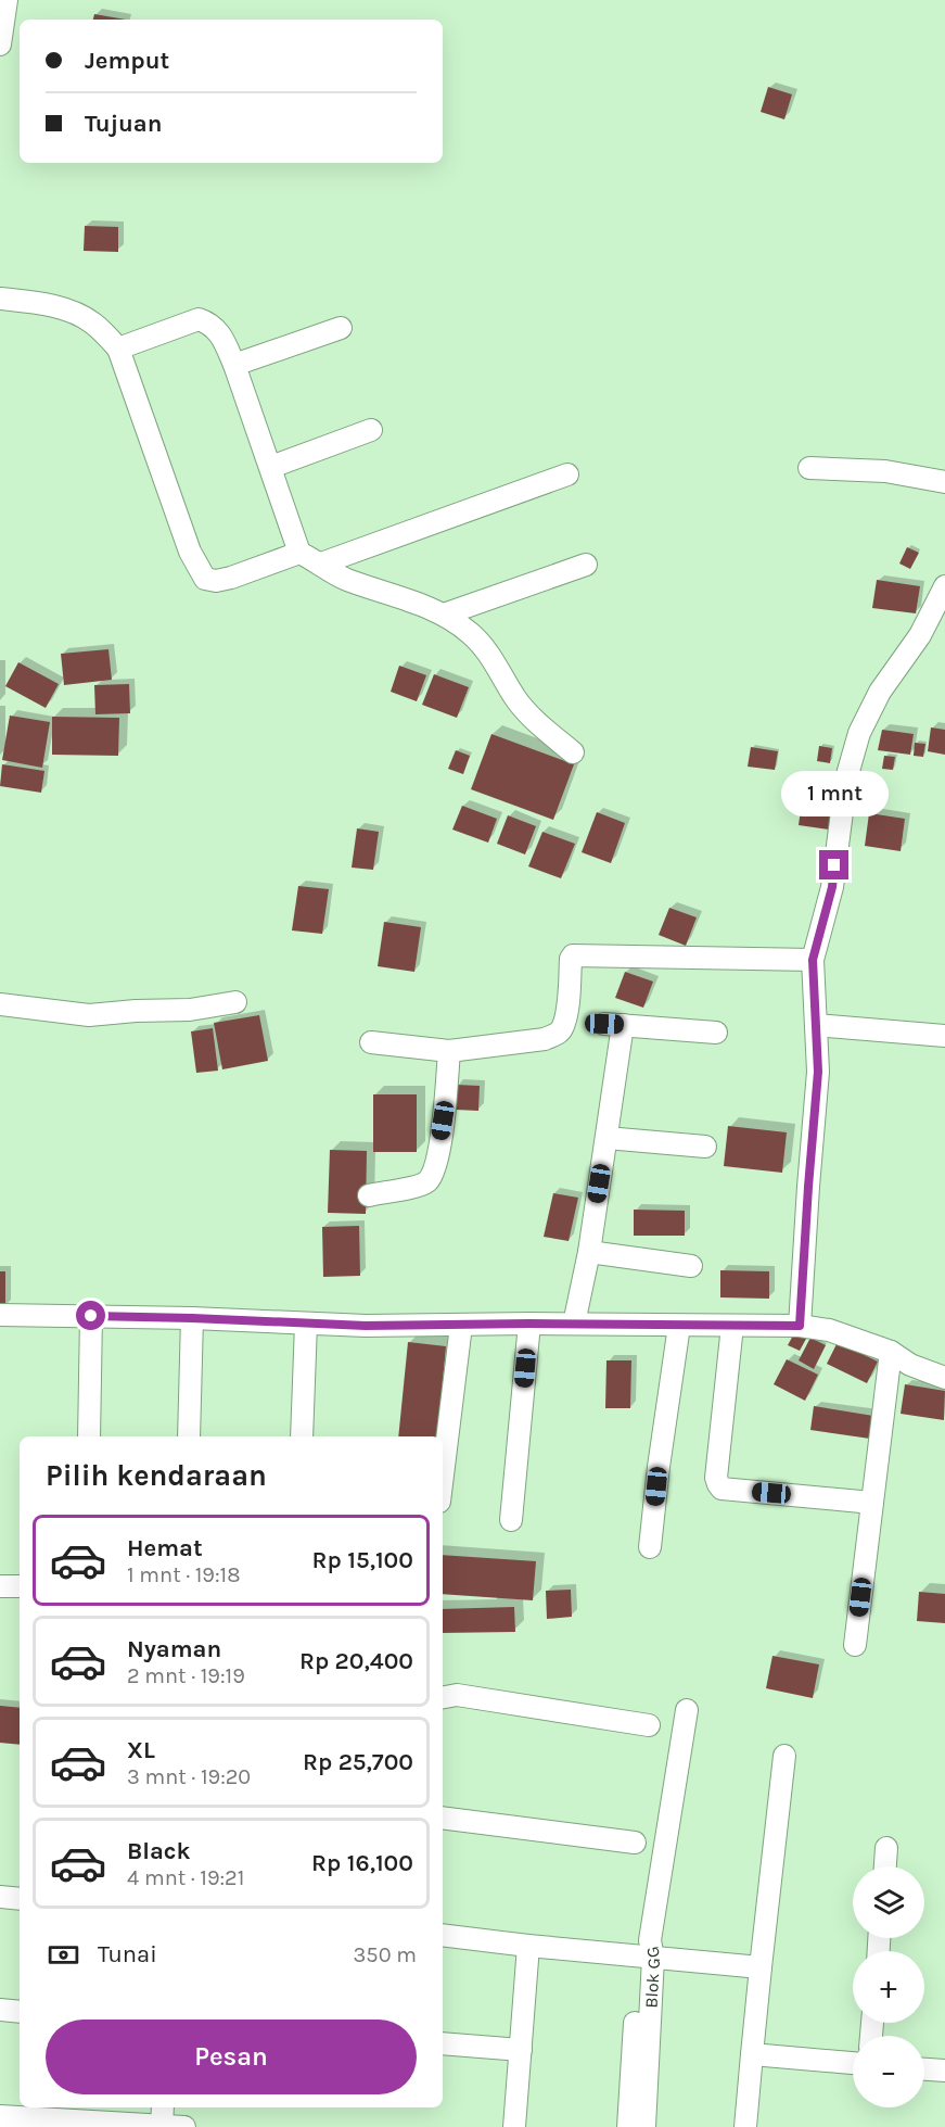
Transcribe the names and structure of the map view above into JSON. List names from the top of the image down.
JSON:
{
  "streets": {
    "street": ["Blok GG"]
  },
  "page": {
    "banner": ["Jemput", "Tujuan"],
    "bubble": "1 mnt",
    "heading": "Pilih kendaraan",
    "list": [
      {
        "name": "Hemat",
        "note": "1 mnt · 19:18",
        "value": "Rp 15,100"
      },
      {
        "name": "Nyaman",
        "note": "2 mnt · 19:19",
        "value": "Rp 20,400"
      },
      {
        "name": "XL",
        "note": "3 mnt · 19:20",
        "value": "Rp 25,700"
      },
      {
        "name": "Black",
        "note": "4 mnt · 19:21",
        "value": "Rp 16,100"
      }
    ],
    "map_buttons": ["+", "−"],
    "pay": ["Tunai", "350 m"],
    "buttons": "Pesan"
  }
}
